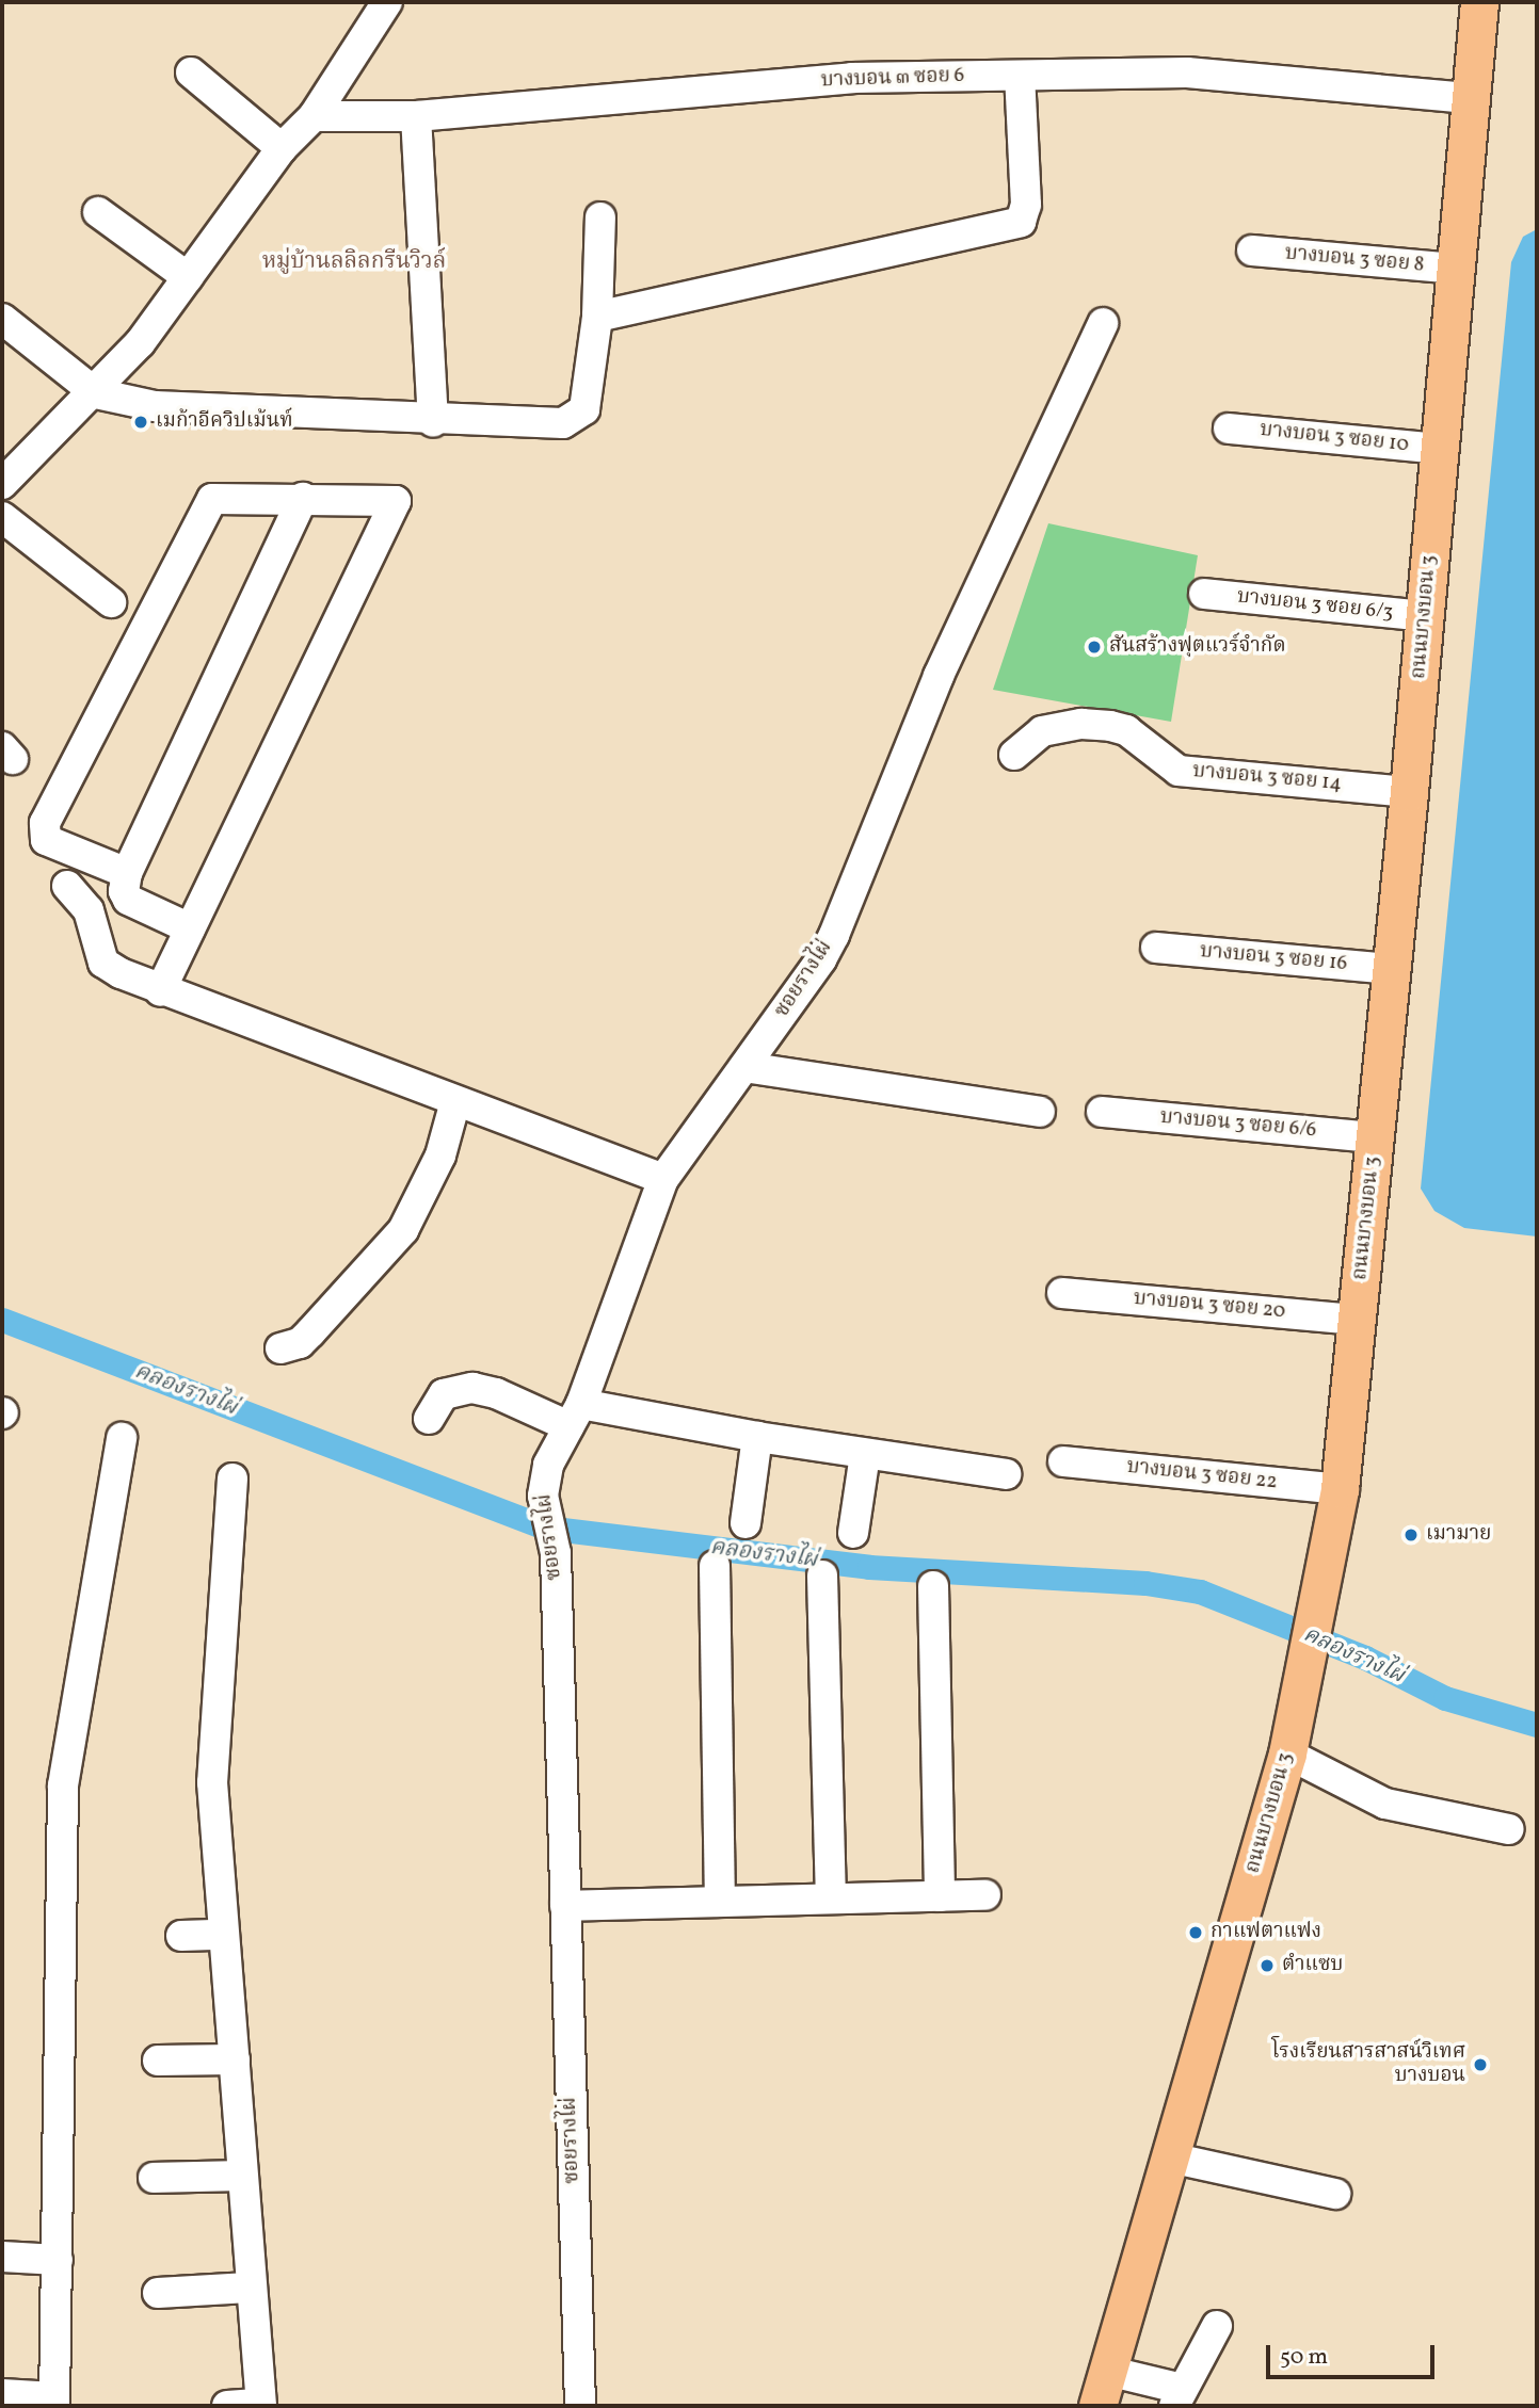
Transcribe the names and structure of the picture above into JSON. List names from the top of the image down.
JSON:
{
  "streets": {
    "main road": ["ถนนบางบอน 3"],
    "street": [
      "บางบอน ๓ ซอย 6",
      "บางบอน 3 ซอย 8",
      "บางบอน 3 ซอย 10",
      "บางบอน 3 ซอย 6/3",
      "บางบอน 3 ซอย 14",
      "บางบอน 3 ซอย 16",
      "ซอยรางไผ่",
      "บางบอน 3 ซอย 6/6",
      "บางบอน 3 ซอย 20",
      "บางบอน 3 ซอย 22"
    ]
  },
  "crossings": [
    ["บางบอน ๓ ซอย 6", "ถนนบางบอน 3"],
    ["บางบอน 3 ซอย 8", "ถนนบางบอน 3"],
    ["บางบอน 3 ซอย 10", "ถนนบางบอน 3"],
    ["บางบอน 3 ซอย 6/3", "ถนนบางบอน 3"],
    ["ถนนบางบอน 3", "บางบอน 3 ซอย 14"],
    ["ถนนบางบอน 3", "บางบอน 3 ซอย 16"],
    ["ถนนบางบอน 3", "บางบอน 3 ซอย 6/6"],
    ["ถนนบางบอน 3", "บางบอน 3 ซอย 20"],
    ["ถนนบางบอน 3", "บางบอน 3 ซอย 22"]
  ],
  "districts": ["หมู่บ้านลลิลกรีนวิวล์"],
  "water": ["คลองรางไผ่"],
  "places": [
    "เมก้าอีควิปเม้นท์",
    "สันสร้างฟุตแวร์จำกัด",
    "เมามาย",
    "กาแฟตาแฟง",
    "ตำแซบ",
    "โรงเรียนสารสาสน์วิเทศ บางบอน"
  ],
  "scale_bar": "50 m"
}
